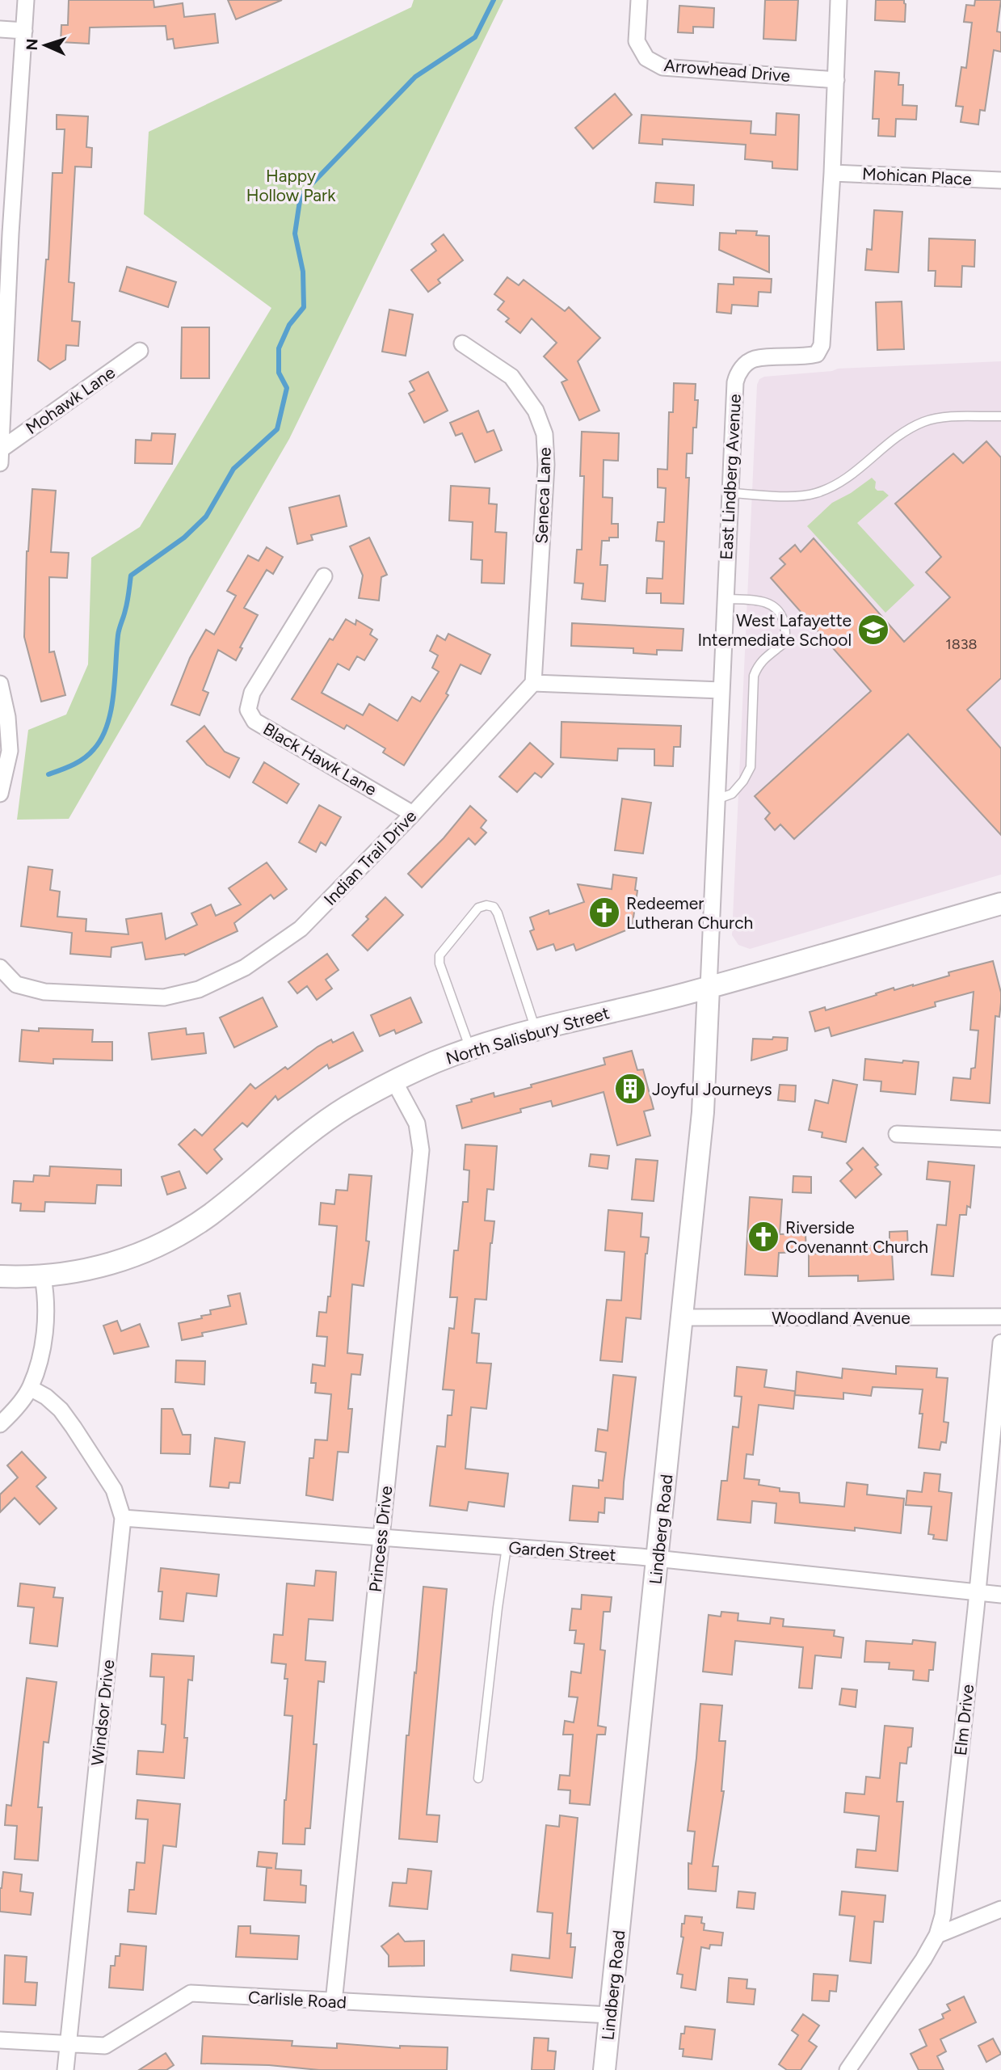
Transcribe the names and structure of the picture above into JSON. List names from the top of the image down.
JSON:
{
  "streets": {
    "street": [
      "Arrowhead Drive",
      "Mohican Place",
      "Mohawk Lane",
      "East Lindberg Avenue",
      "Seneca Lane",
      "Black Hawk Lane",
      "Indian Trail Drive",
      "North Salisbury Street",
      "Woodland Avenue",
      "Lindberg Road",
      "Princess Drive",
      "Garden Street",
      "Windsor Drive",
      "Elm Drive",
      "Carlisle Road"
    ]
  },
  "crossings": [
    ["Arrowhead Drive", "East Lindberg Avenue"],
    ["Mohican Place", "East Lindberg Avenue"],
    ["East Lindberg Avenue", "North Salisbury Street"],
    ["East Lindberg Avenue", "Lindberg Road"],
    ["Seneca Lane", "Indian Trail Drive"],
    ["Black Hawk Lane", "Indian Trail Drive"],
    ["North Salisbury Street", "Lindberg Road"],
    ["North Salisbury Street", "Princess Drive"],
    ["Woodland Avenue", "Lindberg Road"],
    ["Lindberg Road", "Garden Street"],
    ["Lindberg Road", "Carlisle Road"],
    ["Princess Drive", "Garden Street"],
    ["Princess Drive", "Carlisle Road"],
    ["Garden Street", "Windsor Drive"],
    ["Garden Street", "Elm Drive"],
    ["Windsor Drive", "Carlisle Road"]
  ],
  "parks": ["Happy Hollow Park"],
  "places": {
    "school or university": ["West Lafayette Intermediate School"],
    "church": ["Redeemer Lutheran Church", "Riverside Covenannt Church"],
    "building": ["Joyful Journeys"]
  },
  "house_numbers": ["1838"],
  "north": "left"
}
